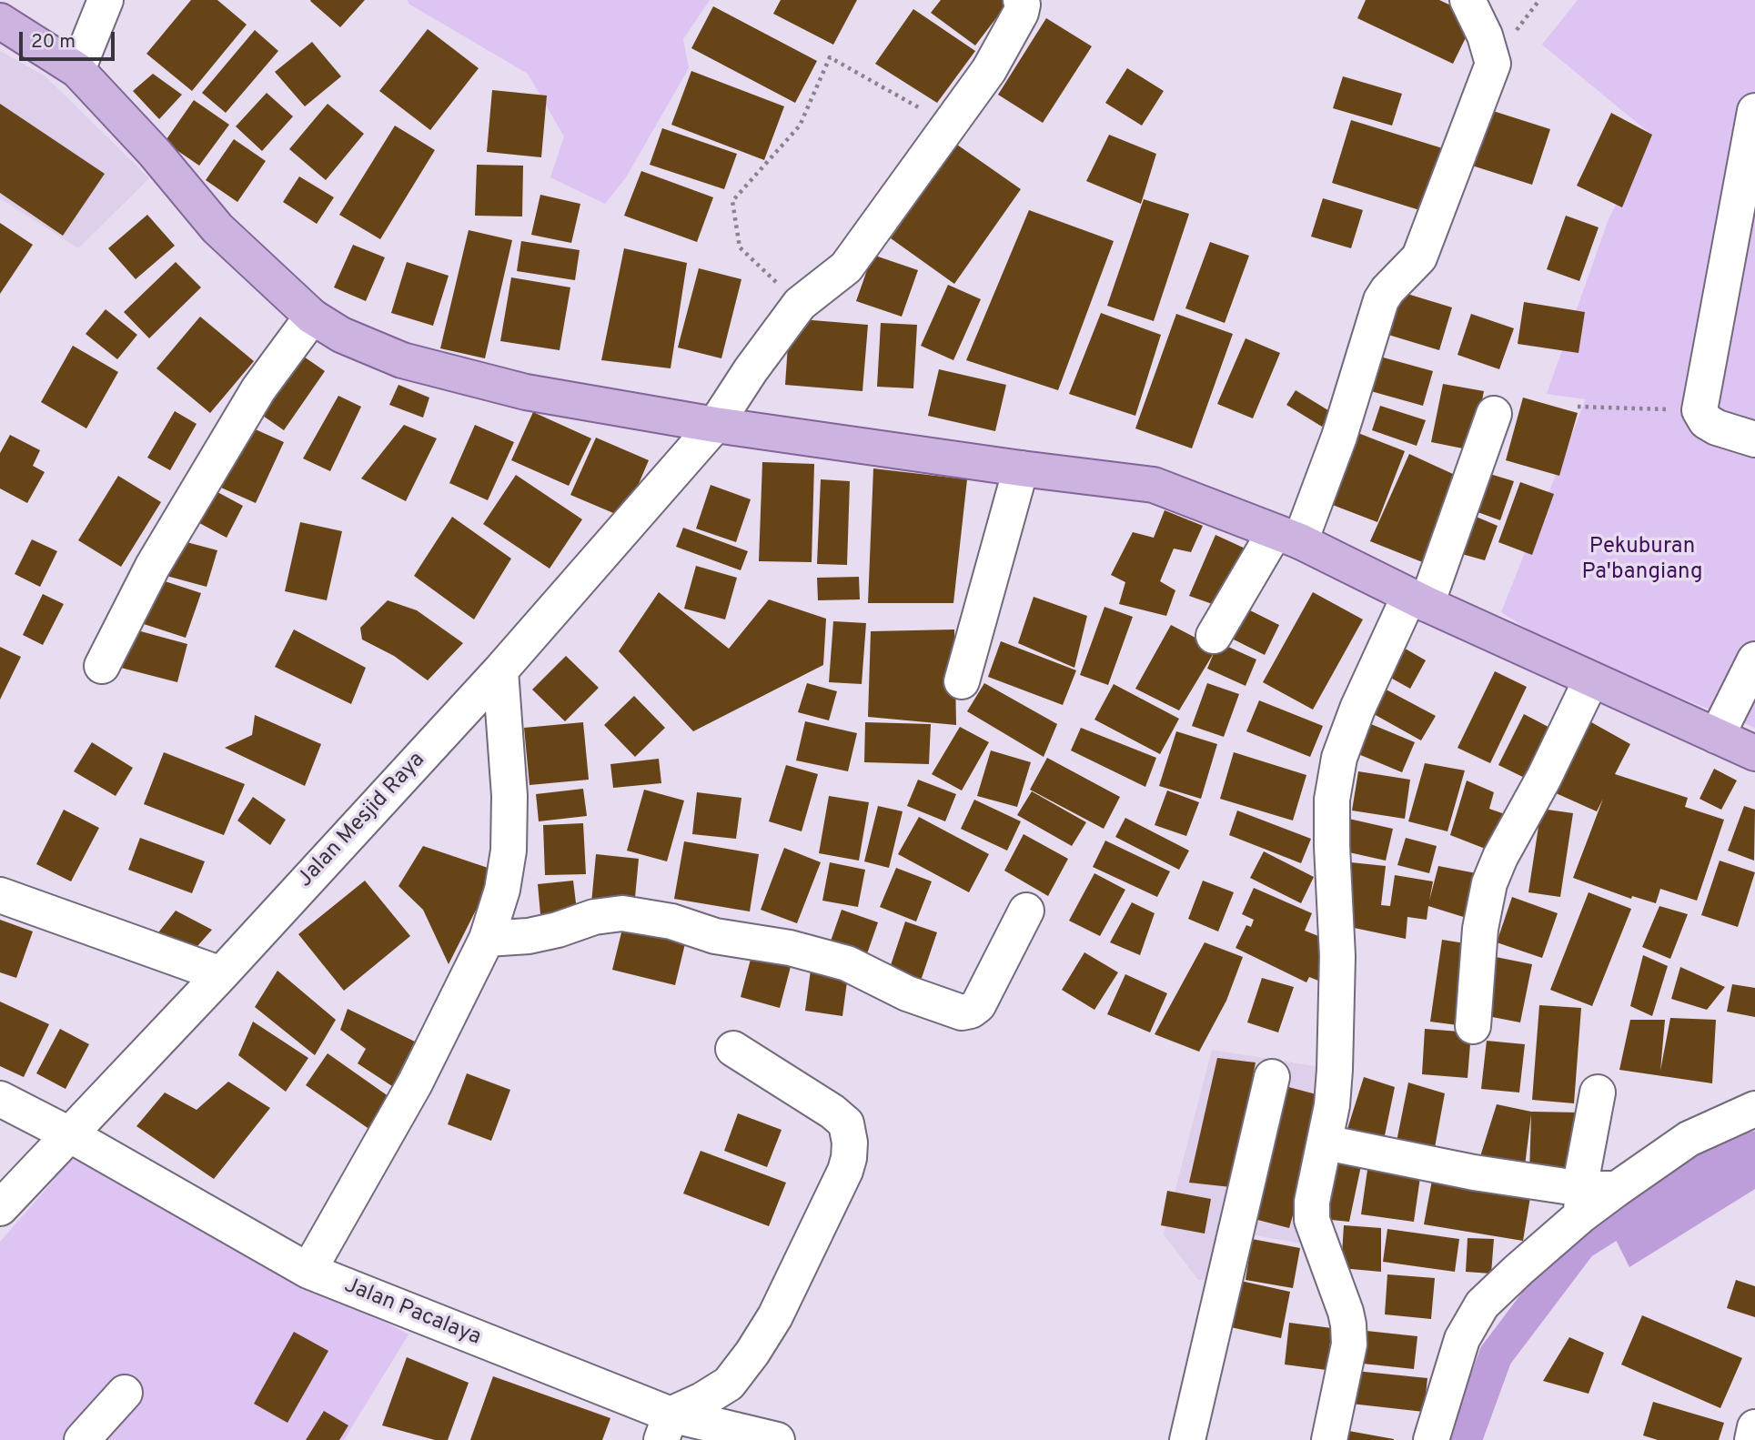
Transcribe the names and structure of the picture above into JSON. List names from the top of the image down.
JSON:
{
  "streets": {
    "street": ["Jalan Mesjid Raya", "Jalan Pacalaya"]
  },
  "crossings": [
    ["Jalan Mesjid Raya", "Jalan Pacalaya"]
  ],
  "parks": ["Pekuburan Pa'bangiang"],
  "scale_bar": "20 m"
}
